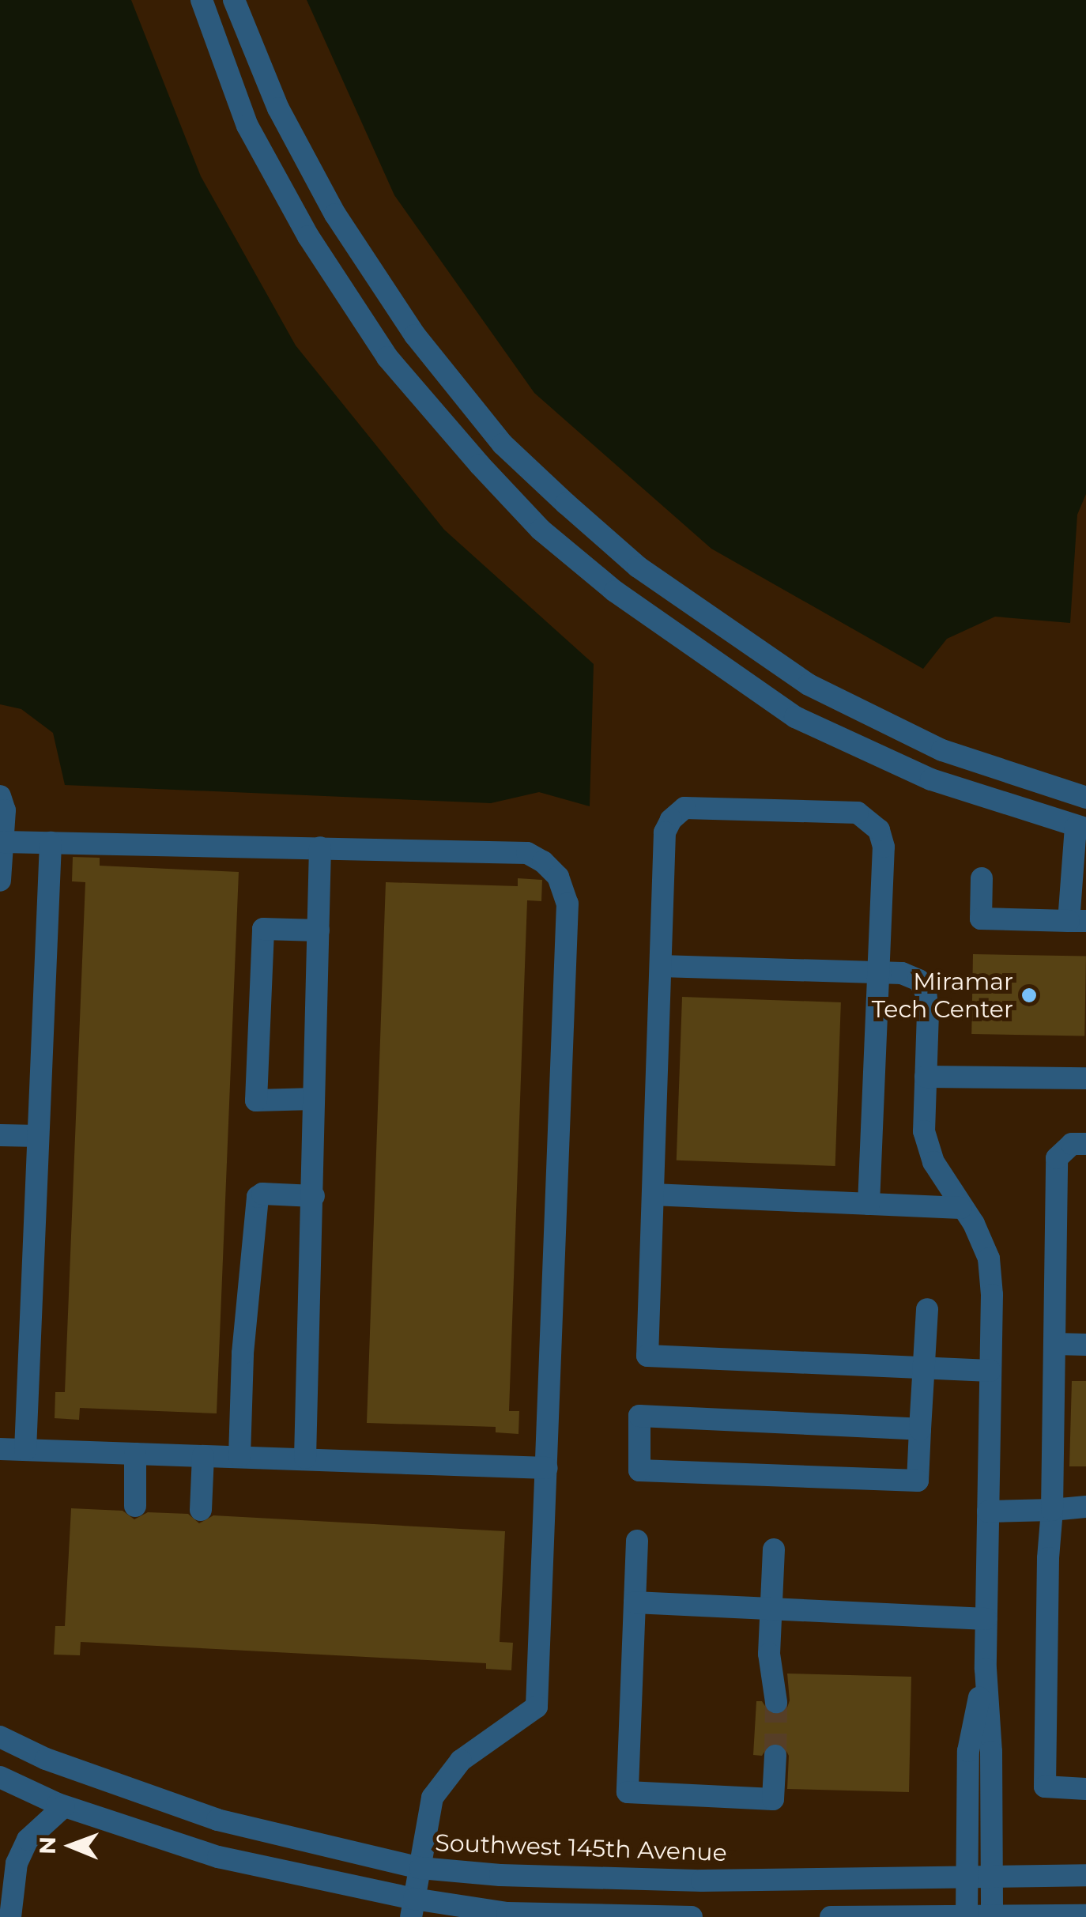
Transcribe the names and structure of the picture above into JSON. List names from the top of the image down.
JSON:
{
  "streets": {
    "street": ["Southwest 145th Avenue"]
  },
  "places": ["Miramar Tech Center"],
  "north": "left"
}
